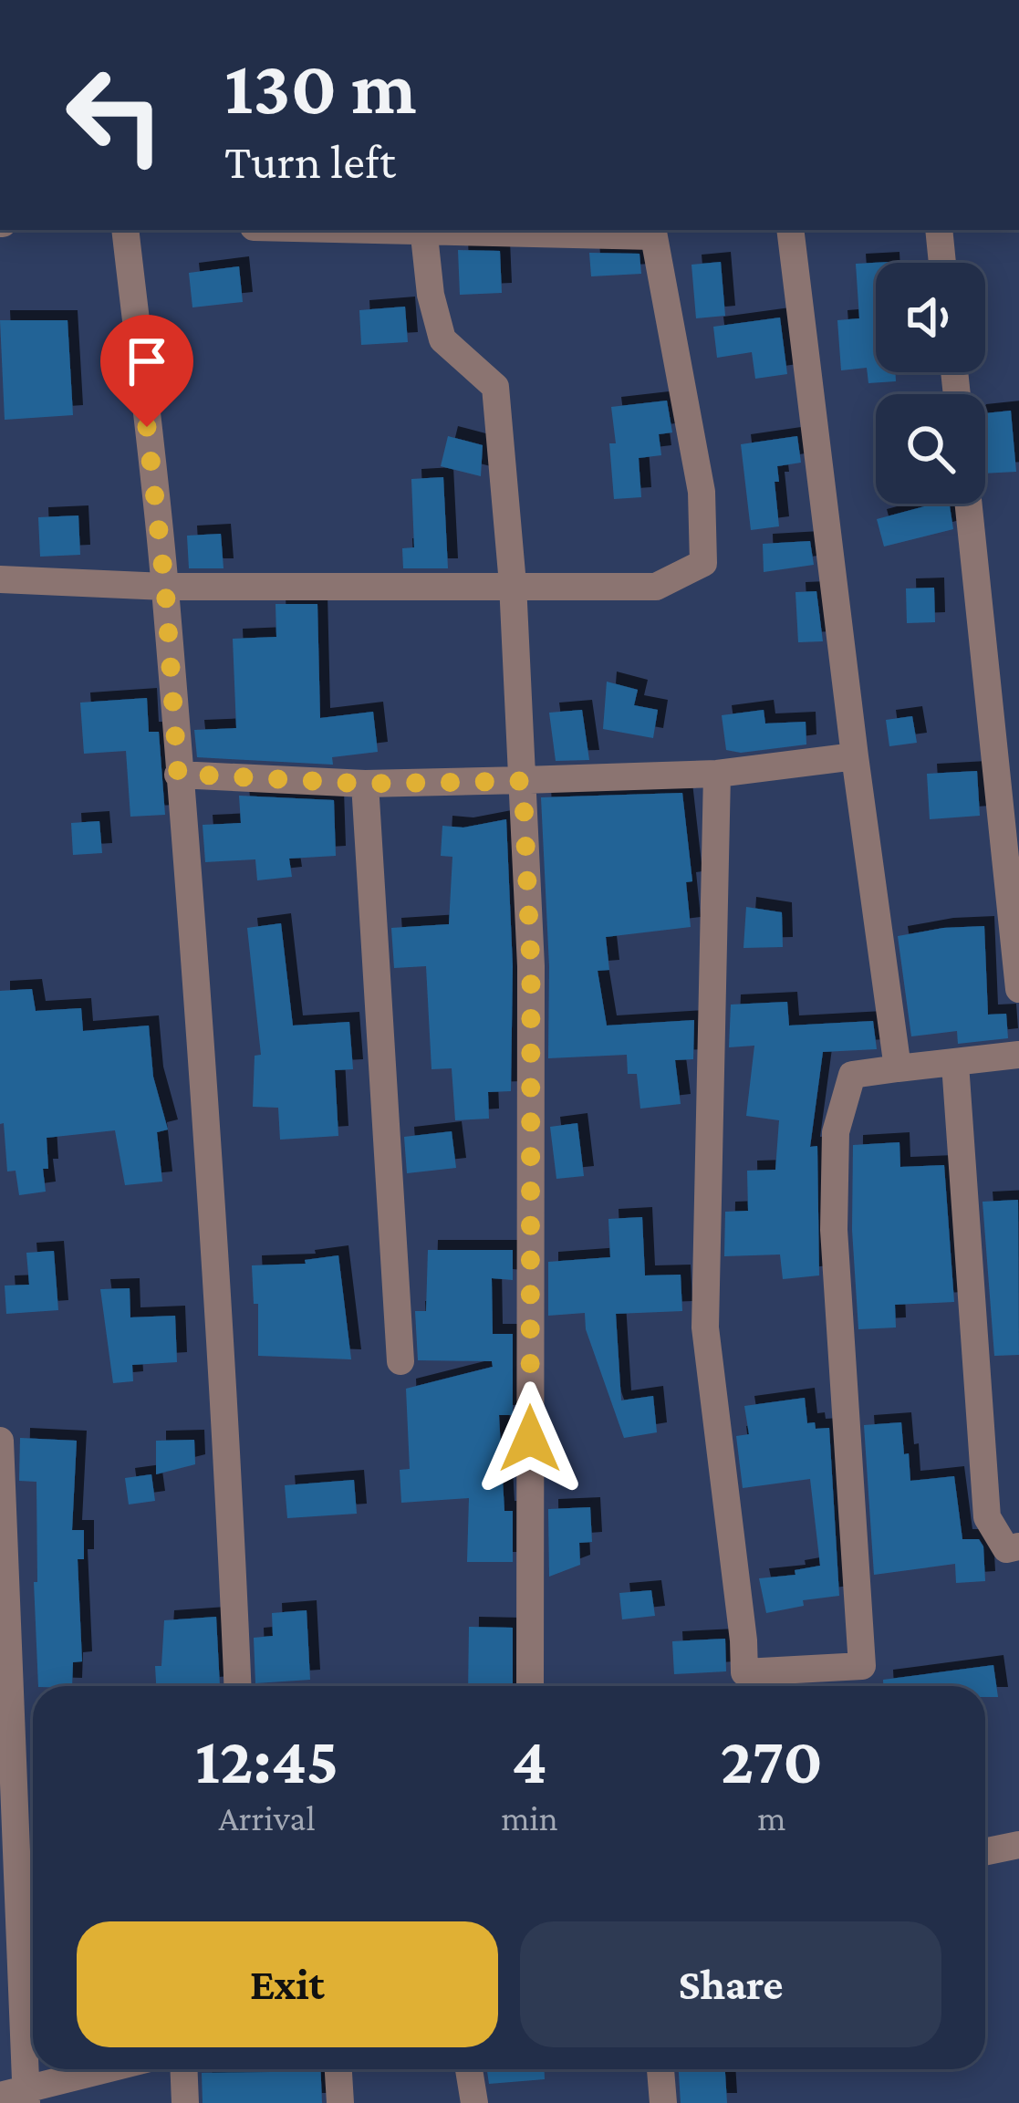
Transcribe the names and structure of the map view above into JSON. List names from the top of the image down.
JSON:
{
  "page": {
    "turn": ["130 m", "Turn left"],
    "eta": [
      "12:45",
      "Arrival",
      "4",
      "min",
      "270",
      "m"
    ],
    "buttons": ["Exit", "Share"]
  }
}
